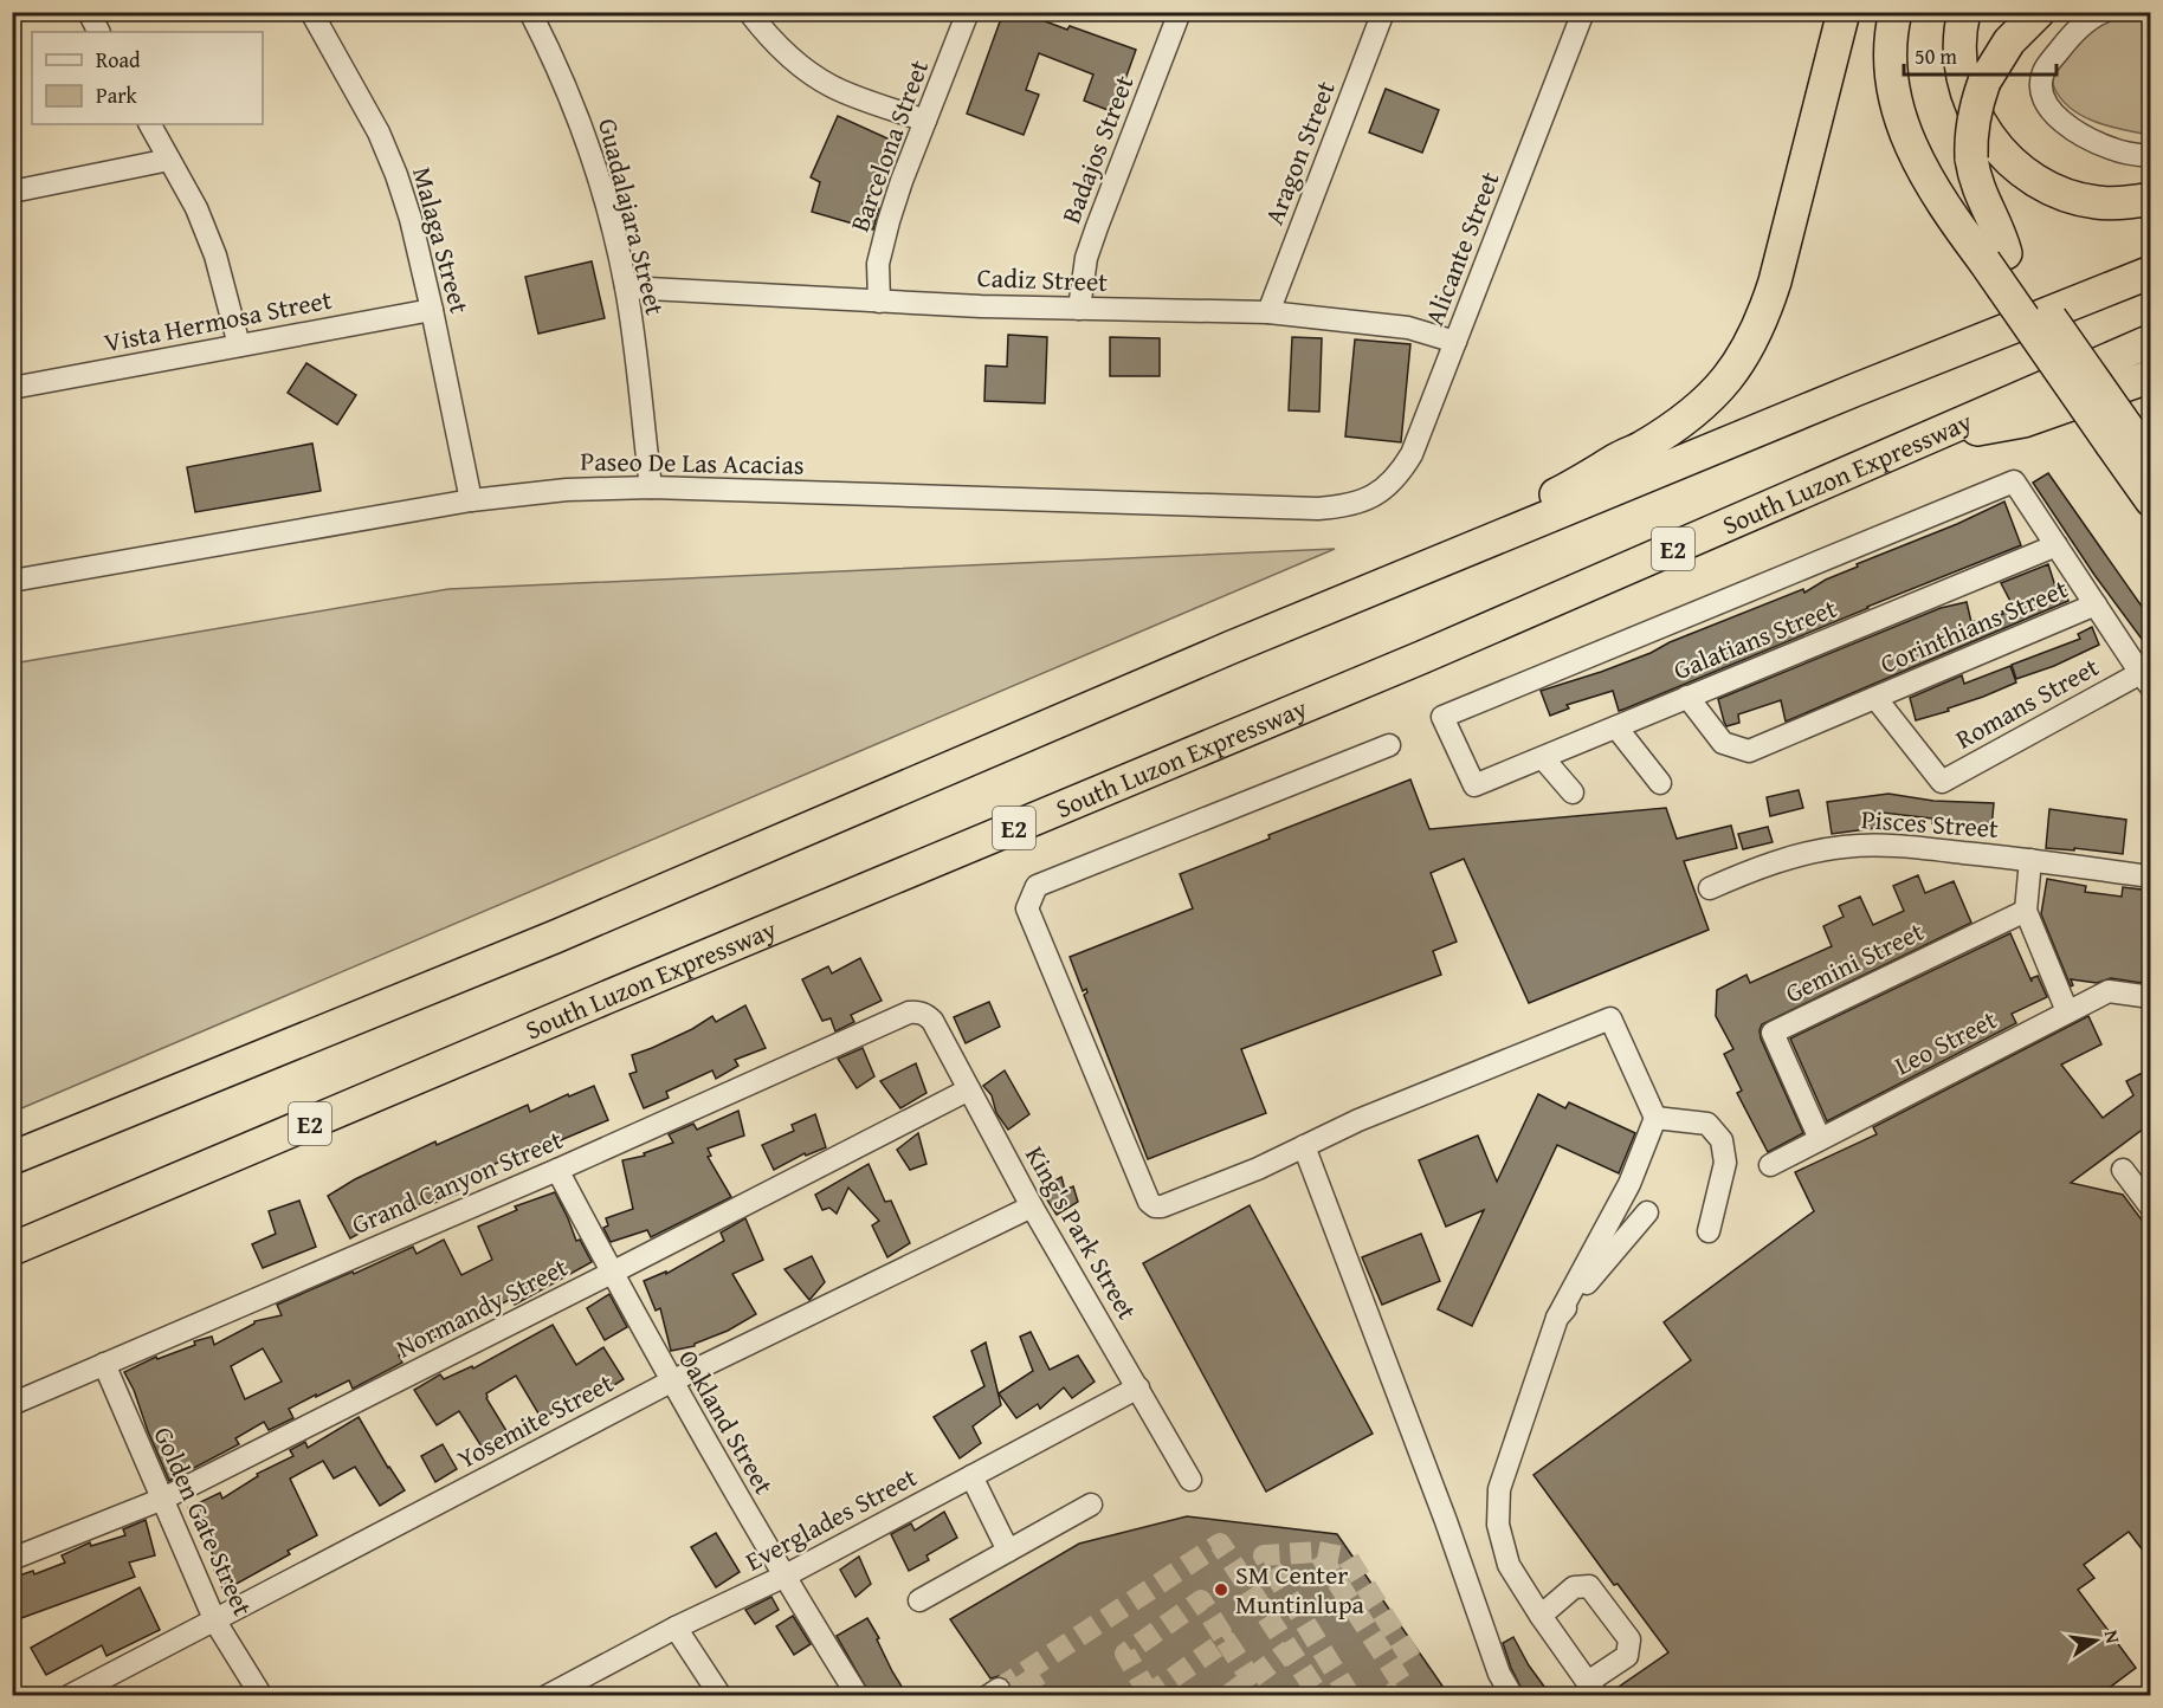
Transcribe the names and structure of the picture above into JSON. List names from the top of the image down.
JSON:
{
  "streets": {
    "highway": ["South Luzon Expressway", "E2"],
    "street": [
      "Barcelona Street",
      "Badajos Street",
      "Aragon Street",
      "Guadalajara Street",
      "Malaga Street",
      "Alicante Street",
      "Cadiz Street",
      "Vista Hermosa Street",
      "Paseo De Las Acacias",
      "Corinthians Street",
      "Galatians Street",
      "Romans Street",
      "Pisces Street",
      "Gemini Street",
      "Leo Street",
      "Grand Canyon Street",
      "King's Park Street",
      "Normandy Street",
      "Yosemite Street",
      "Oakland Street",
      "Everglades Street",
      "Golden Gate Street"
    ]
  },
  "crossings": [
    ["Barcelona Street", "Cadiz Street"],
    ["Badajos Street", "Cadiz Street"],
    ["Aragon Street", "Cadiz Street"],
    ["Guadalajara Street", "Cadiz Street"],
    ["Guadalajara Street", "Paseo De Las Acacias"],
    ["Malaga Street", "Vista Hermosa Street"],
    ["Malaga Street", "Paseo De Las Acacias"],
    ["Alicante Street", "Cadiz Street"],
    ["Alicante Street", "Paseo De Las Acacias"],
    ["Corinthians Street", "Galatians Street"],
    ["Corinthians Street", "Romans Street"],
    ["Gemini Street", "Leo Street"],
    ["Grand Canyon Street", "King's Park Street"],
    ["Grand Canyon Street", "Oakland Street"],
    ["Grand Canyon Street", "Golden Gate Street"],
    ["King's Park Street", "Normandy Street"],
    ["King's Park Street", "Yosemite Street"],
    ["King's Park Street", "Everglades Street"],
    ["Normandy Street", "Oakland Street"],
    ["Normandy Street", "Golden Gate Street"],
    ["Yosemite Street", "Oakland Street"],
    ["Yosemite Street", "Golden Gate Street"],
    ["Oakland Street", "Everglades Street"]
  ],
  "places": ["SM Center Muntinlupa"],
  "legend": ["Road", "Park"],
  "scale_bar": "50 m",
  "north": "right"
}
